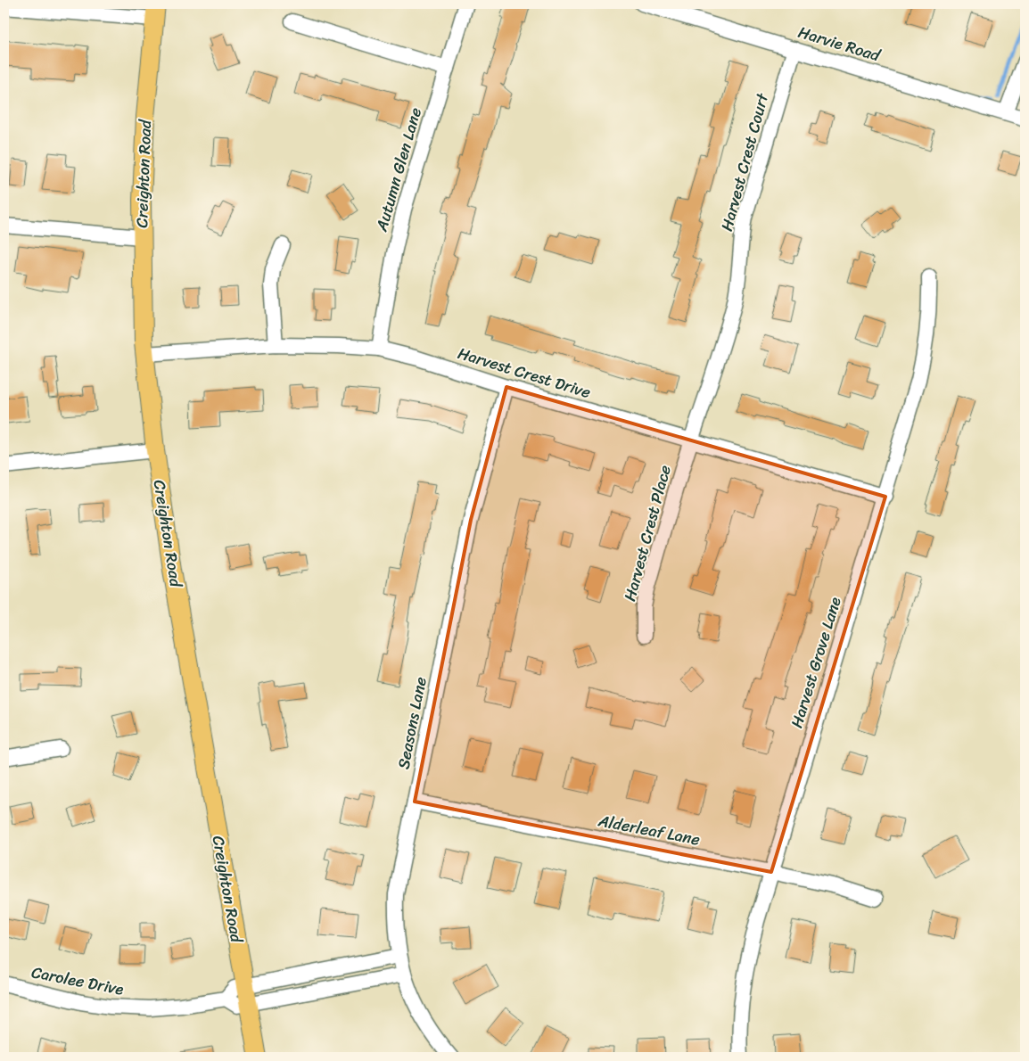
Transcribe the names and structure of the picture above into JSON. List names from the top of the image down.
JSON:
{
  "streets": {
    "main road": ["Creighton Road"],
    "street": [
      "Harvie Road",
      "Harvest Crest Court",
      "Autumn Glen Lane",
      "Harvest Crest Drive",
      "Harvest Crest Place",
      "Harvest Grove Lane",
      "Seasons Lane",
      "Alderleaf Lane",
      "Carolee Drive"
    ]
  },
  "crossings": [
    ["Harvie Road", "Harvest Crest Court"],
    ["Harvest Crest Court", "Harvest Crest Drive"],
    ["Harvest Crest Court", "Harvest Crest Place"],
    ["Autumn Glen Lane", "Harvest Crest Drive"],
    ["Creighton Road", "Harvest Crest Drive"],
    ["Creighton Road", "Carolee Drive"],
    ["Harvest Crest Drive", "Harvest Crest Place"],
    ["Harvest Crest Drive", "Harvest Grove Lane"],
    ["Harvest Crest Drive", "Seasons Lane"],
    ["Harvest Grove Lane", "Alderleaf Lane"],
    ["Seasons Lane", "Alderleaf Lane"]
  ]
}
